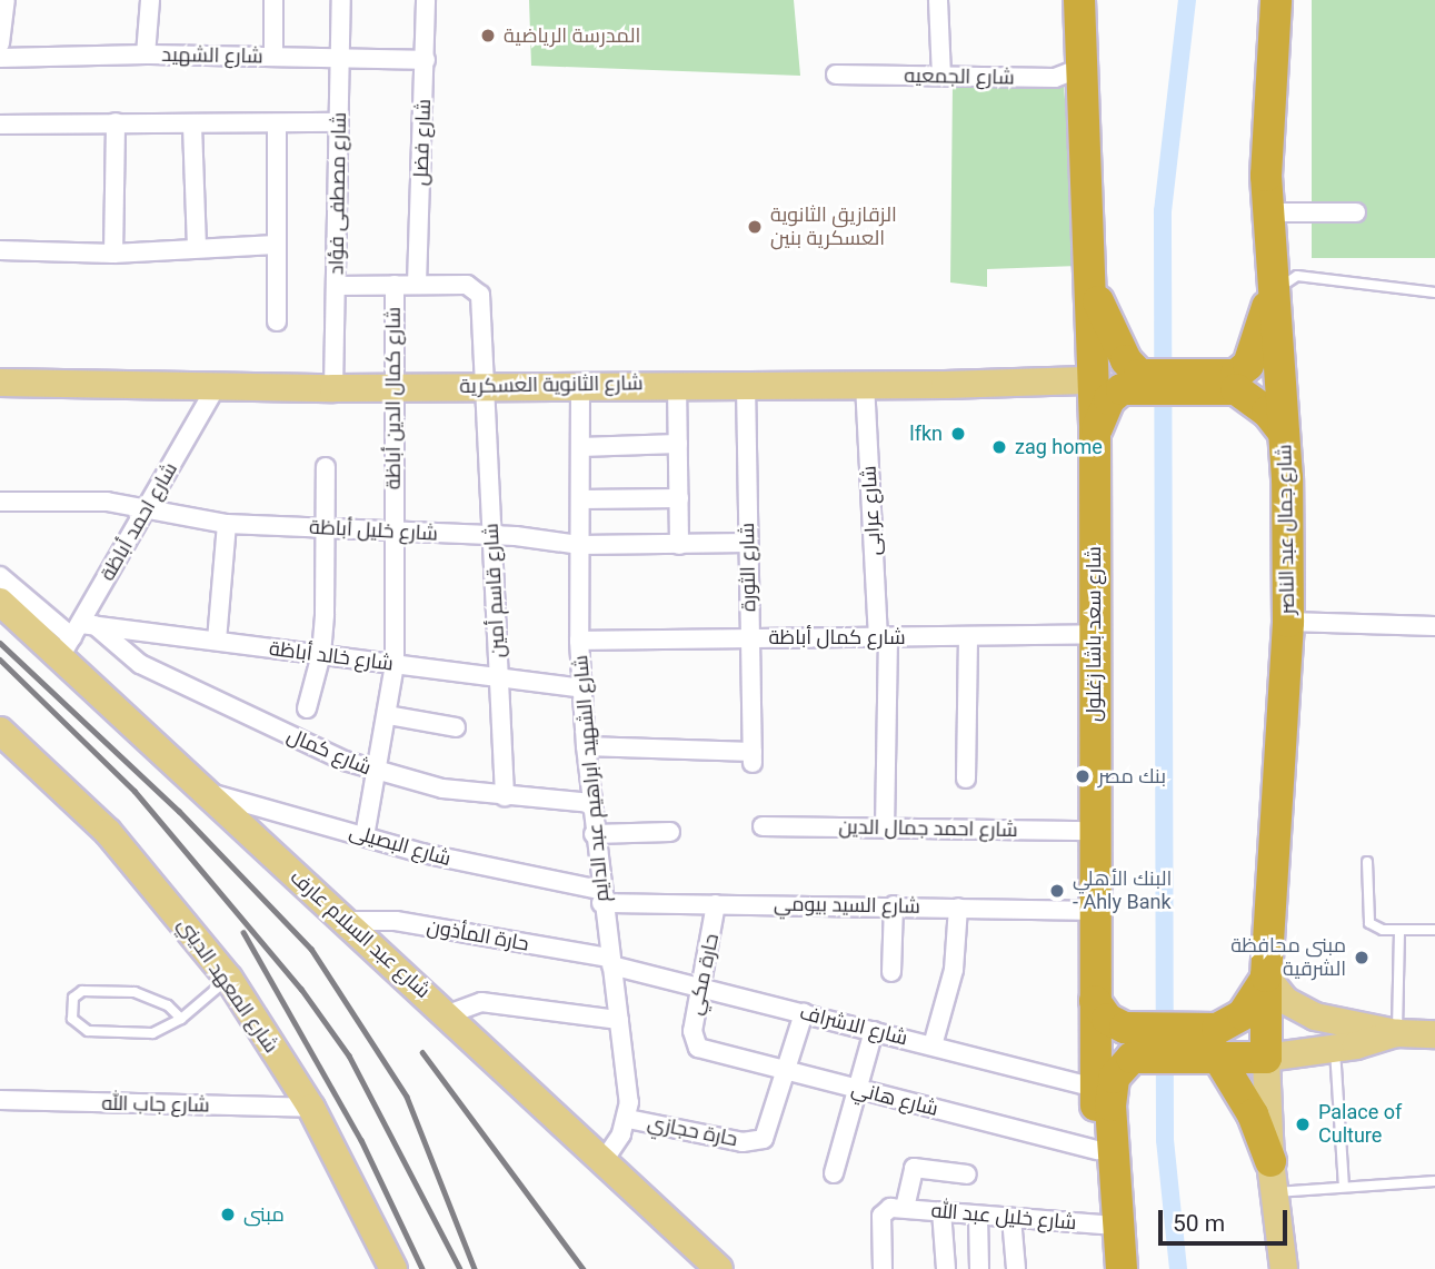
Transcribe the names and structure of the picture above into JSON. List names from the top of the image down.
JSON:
{
  "streets": {
    "highway": ["شارع جمال عبد الناصر", "شارع سعد باشا زغلول"],
    "main road": ["شارع الثانوية العسكرية", "شارع عبد السلام عارف", "شارع المعهد الديني"],
    "street": [
      "شارع الشهيد",
      "شارع الجمعيه",
      "شارع فضل",
      "شارع مصطفى فؤاد",
      "شارع كمال الدين أباظة",
      "شارع عرابى",
      "شارع احمد أباظة",
      "شارع خليل أباظة",
      "شارع الثورة",
      "شارع قاسم أمين",
      "شارع كمال أباظة",
      "شارع خالد أباظة",
      "شارع كمال",
      "شارع الشهيد ابراهيم عبد الدايم",
      "شارع احمد جمال الدين",
      "شارع البصيلى",
      "شارع السيد بيومي",
      "حارة المأذون",
      "حارة مكي",
      "شارع الاشراف",
      "شارع هاني",
      "شارع جاب الله",
      "حارة حجازي",
      "شارع خليل عبد الله"
    ]
  },
  "crossings": [
    ["شارع الشهيد", "شارع فضل"],
    ["شارع الشهيد", "شارع مصطفى فؤاد"],
    ["شارع الجمعيه", "شارع سعد باشا زغلول"],
    ["شارع فضل", "شارع قاسم أمين"],
    ["شارع مصطفى فؤاد", "شارع الثانوية العسكرية"],
    ["شارع الثانوية العسكرية", "شارع كمال الدين أباظة"],
    ["شارع الثانوية العسكرية", "شارع عرابى"],
    ["شارع الثانوية العسكرية", "شارع احمد أباظة"],
    ["شارع الثانوية العسكرية", "شارع الثورة"],
    ["شارع الثانوية العسكرية", "شارع قاسم أمين"],
    ["شارع الثانوية العسكرية", "شارع سعد باشا زغلول"],
    ["شارع الثانوية العسكرية", "شارع الشهيد ابراهيم عبد الدايم"],
    ["شارع كمال الدين أباظة", "شارع خليل أباظة"],
    ["شارع كمال الدين أباظة", "شارع خالد أباظة"],
    ["شارع كمال الدين أباظة", "شارع كمال"],
    ["شارع كمال الدين أباظة", "شارع البصيلى"],
    ["شارع عرابى", "شارع كمال أباظة"],
    ["شارع عرابى", "شارع احمد جمال الدين"],
    ["شارع احمد أباظة", "شارع خليل أباظة"],
    ["شارع احمد أباظة", "شارع خالد أباظة"],
    ["شارع احمد أباظة", "شارع كمال"],
    ["شارع احمد أباظة", "شارع عبد السلام عارف"],
    ["شارع خليل أباظة", "شارع الثورة"],
    ["شارع خليل أباظة", "شارع قاسم أمين"],
    ["شارع خليل أباظة", "شارع الشهيد ابراهيم عبد الدايم"],
    ["شارع الثورة", "شارع كمال أباظة"],
    ["شارع الثورة", "شارع الشهيد ابراهيم عبد الدايم"],
    ["شارع قاسم أمين", "شارع خالد أباظة"],
    ["شارع قاسم أمين", "شارع كمال"],
    ["شارع سعد باشا زغلول", "شارع كمال أباظة"],
    ["شارع سعد باشا زغلول", "شارع احمد جمال الدين"],
    ["شارع سعد باشا زغلول", "شارع السيد بيومي"],
    ["شارع سعد باشا زغلول", "شارع الاشراف"],
    ["شارع سعد باشا زغلول", "شارع هاني"],
    ["شارع سعد باشا زغلول", "شارع خليل عبد الله"],
    ["شارع كمال أباظة", "شارع الشهيد ابراهيم عبد الدايم"],
    ["شارع خالد أباظة", "شارع كمال"],
    ["شارع خالد أباظة", "شارع الشهيد ابراهيم عبد الدايم"],
    ["شارع خالد أباظة", "شارع عبد السلام عارف"],
    ["شارع كمال", "شارع الشهيد ابراهيم عبد الدايم"],
    ["شارع كمال", "شارع عبد السلام عارف"],
    ["شارع الشهيد ابراهيم عبد الدايم", "شارع البصيلى"],
    ["شارع الشهيد ابراهيم عبد الدايم", "شارع السيد بيومي"],
    ["شارع الشهيد ابراهيم عبد الدايم", "حارة المأذون"],
    ["شارع الشهيد ابراهيم عبد الدايم", "شارع الاشراف"],
    ["شارع الشهيد ابراهيم عبد الدايم", "حارة حجازي"],
    ["شارع البصيلى", "شارع السيد بيومي"],
    ["شارع البصيلى", "شارع عبد السلام عارف"],
    ["شارع السيد بيومي", "حارة مكي"],
    ["شارع عبد السلام عارف", "حارة المأذون"],
    ["حارة المأذون", "شارع الاشراف"],
    ["حارة مكي", "شارع الاشراف"],
    ["حارة مكي", "شارع هاني"],
    ["شارع المعهد الديني", "شارع جاب الله"],
    ["شارع الاشراف", "حارة حجازي"],
    ["شارع هاني", "حارة حجازي"]
  ],
  "places": [
    "المدرسة الرياضية",
    "الزقازيق الثانوية العسكرية بنين",
    "lfkn",
    "zag home",
    "بنك مصر",
    "البنك الأهلي - Ahly Bank",
    "مبنى محافظة الشرقية",
    "Palace of Culture",
    "مبنى"
  ],
  "scale_bar": "50 m"
}
